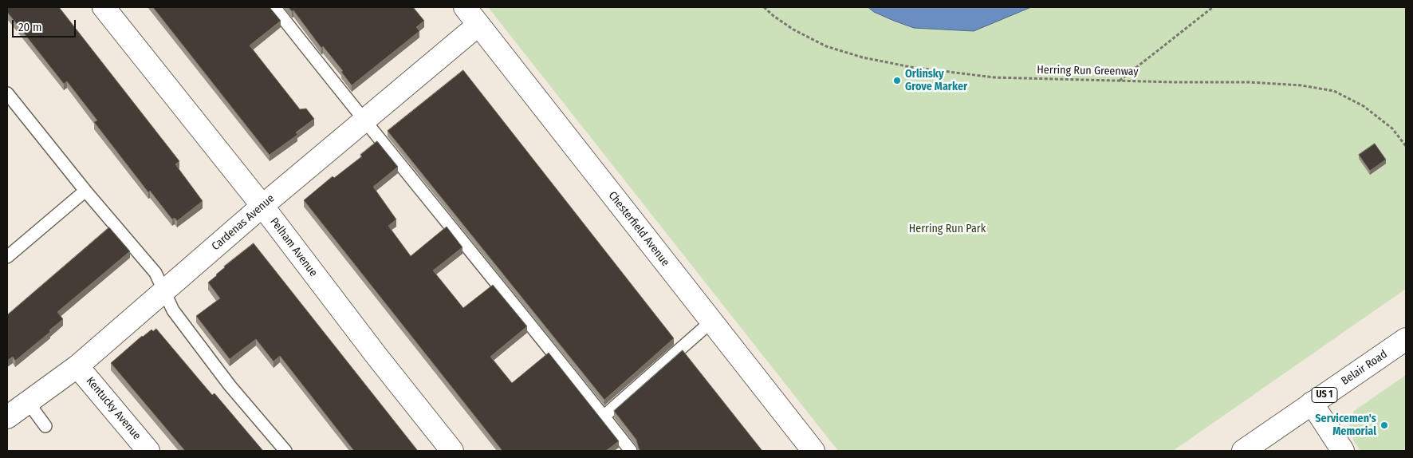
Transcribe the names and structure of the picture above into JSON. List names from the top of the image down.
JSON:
{
  "streets": {
    "street": [
      "Cardenas Avenue",
      "Chesterfield Avenue",
      "Pelham Avenue",
      "Belair Road",
      "US 1",
      "Kentucky Avenue"
    ],
    "path": ["Herring Run Greenway"]
  },
  "crossings": [
    ["Cardenas Avenue", "Chesterfield Avenue"],
    ["Cardenas Avenue", "Pelham Avenue"],
    ["Cardenas Avenue", "Kentucky Avenue"]
  ],
  "parks": ["Herring Run Park"],
  "places": ["Orlinsky Grove Marker", "Servicemen's Memorial"],
  "scale_bar": "20 m"
}
